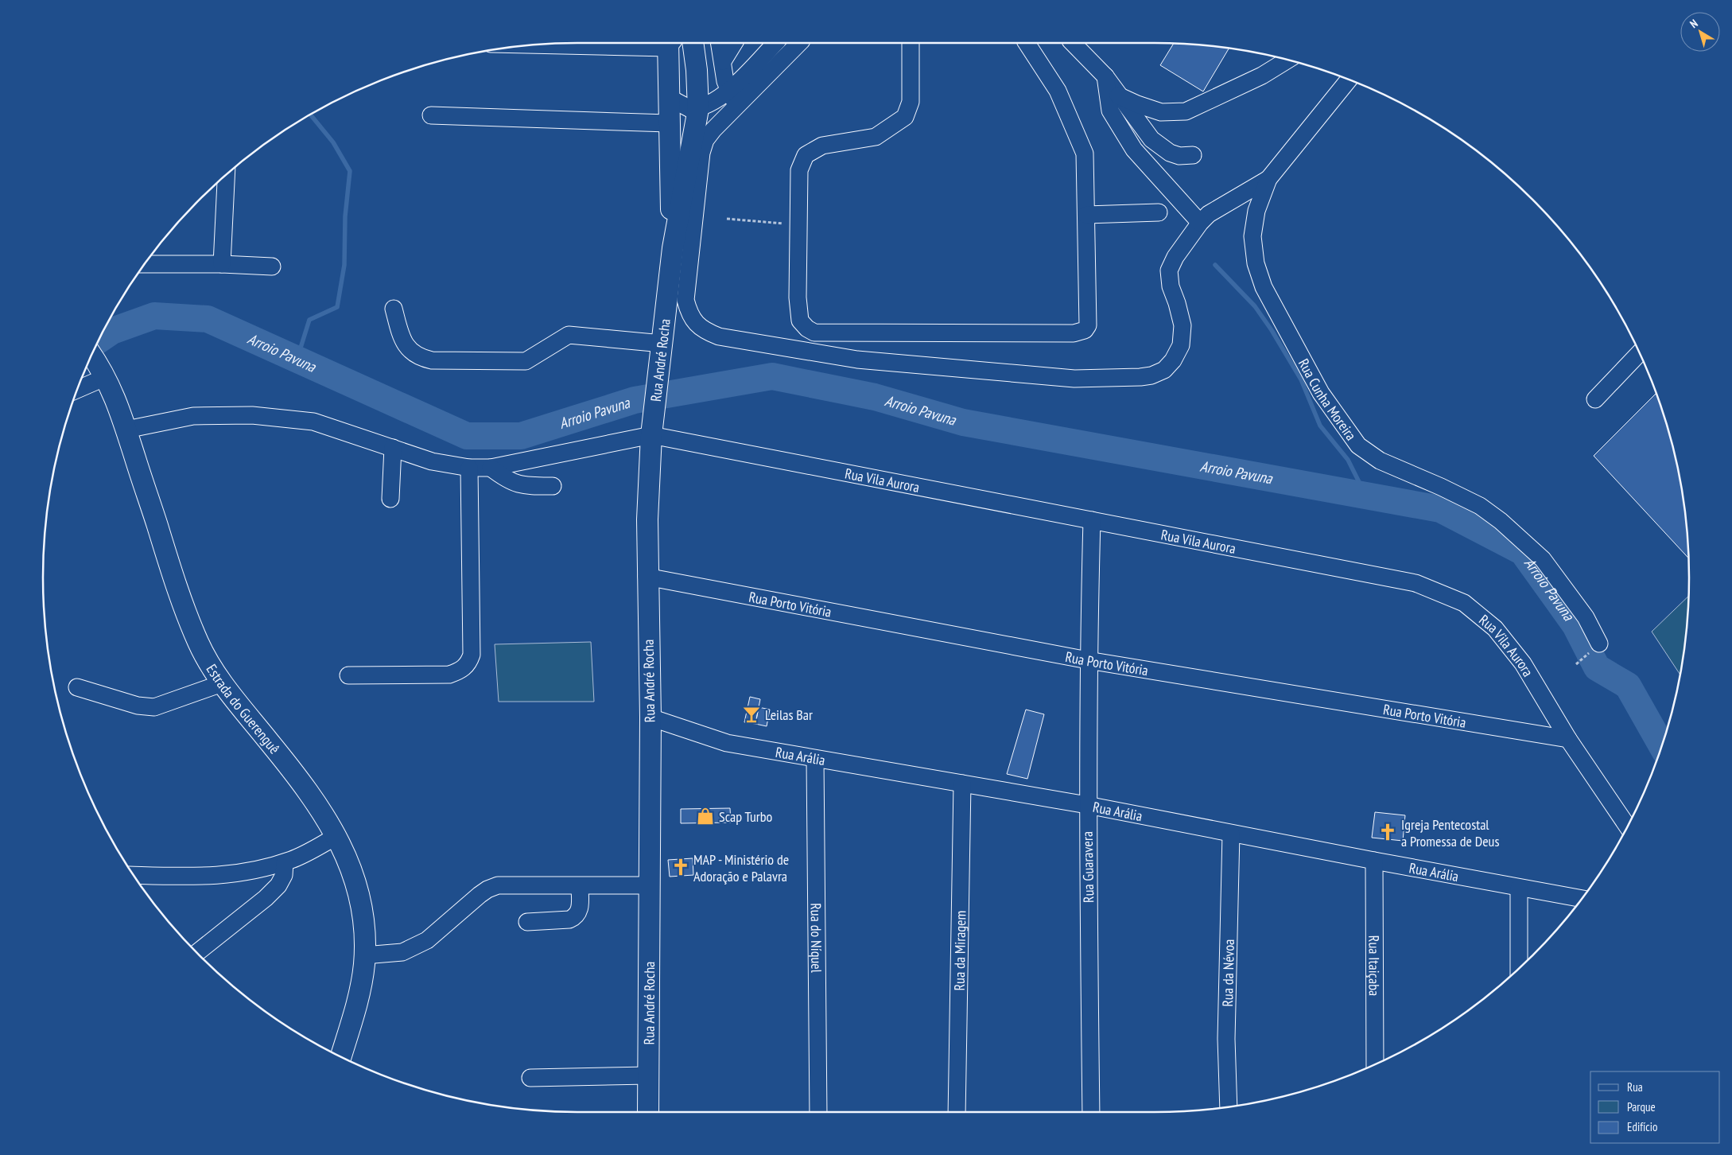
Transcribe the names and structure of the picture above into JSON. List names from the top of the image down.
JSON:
{
  "streets": {
    "main road": ["Rua André Rocha", "Estrada do Guerenguê"],
    "street": [
      "Rua Cunha Moreira",
      "Rua Vila Aurora",
      "Rua Porto Vitória",
      "Rua Arália",
      "Rua Guaravera",
      "Rua do Níquel",
      "Rua da Miragem",
      "Rua Itaiçaba",
      "Rua da Névoa"
    ]
  },
  "crossings": [
    ["Rua André Rocha", "Rua Vila Aurora"],
    ["Rua André Rocha", "Rua Porto Vitória"],
    ["Rua André Rocha", "Rua Arália"],
    ["Rua Vila Aurora", "Rua Porto Vitória"],
    ["Rua Vila Aurora", "Rua Guaravera"],
    ["Rua Porto Vitória", "Rua Guaravera"],
    ["Rua Arália", "Rua Guaravera"],
    ["Rua Arália", "Rua do Níquel"],
    ["Rua Arália", "Rua da Miragem"],
    ["Rua Arália", "Rua Itaiçaba"],
    ["Rua Arália", "Rua da Névoa"]
  ],
  "water": ["Arroio Pavuna"],
  "places": {
    "bar": ["Leilas Bar"],
    "shop": ["Scap Turbo"],
    "church": ["Igreja Pentecostal a Promessa de Deus", "MAP - Ministério de Adoração e Palavra"]
  },
  "legend": ["Rua", "Parque", "Edifício"],
  "north": "top left"
}
